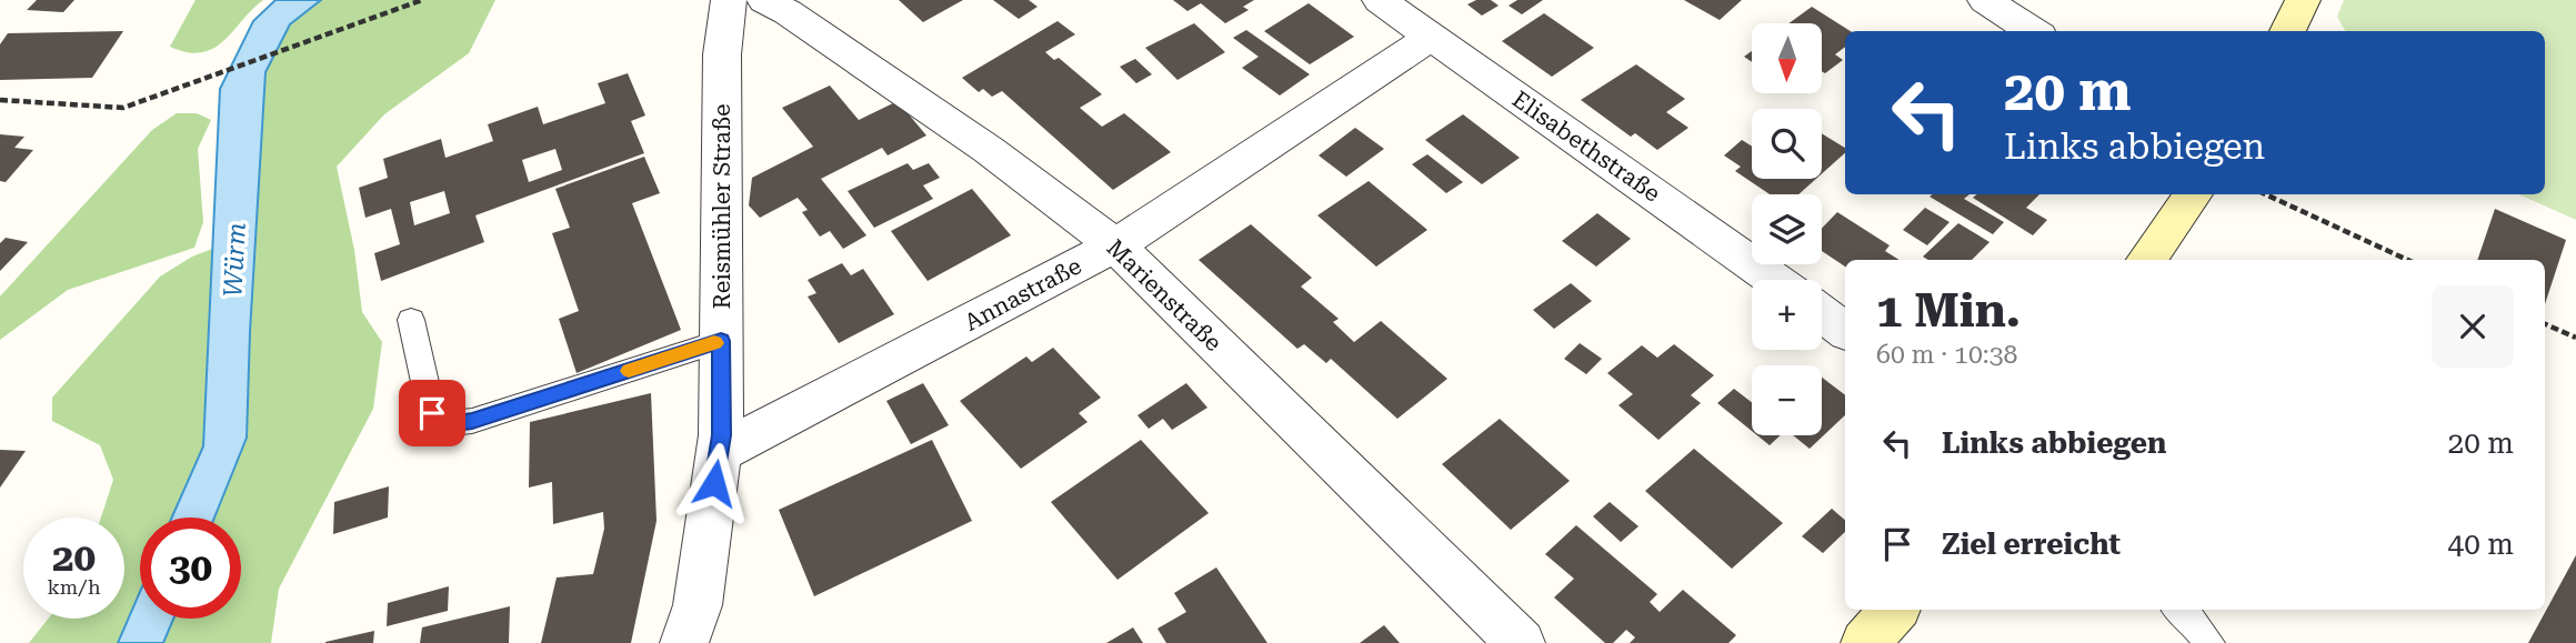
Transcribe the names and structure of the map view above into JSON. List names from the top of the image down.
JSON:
{
  "streets": {
    "street": [
      "Elisabethstraße",
      "Reismühler Straße",
      "Annastraße",
      "Marienstraße"
    ]
  },
  "crossings": [
    ["Elisabethstraße", "Annastraße"],
    ["Reismühler Straße", "Annastraße"],
    ["Annastraße", "Marienstraße"]
  ],
  "water": ["Würm"],
  "north": "bottom",
  "page": {
    "map_buttons": ["+", "−"],
    "turn": ["20 m", "Links abbiegen"],
    "heading": ["1 Min.", "60 m · 10:38"],
    "list": [
      {
        "name": "Links abbiegen",
        "value": "20 m"
      },
      {
        "name": "Ziel erreicht",
        "value": "40 m"
      }
    ],
    "speed": "20 km/h",
    "limit": "30"
  }
}
